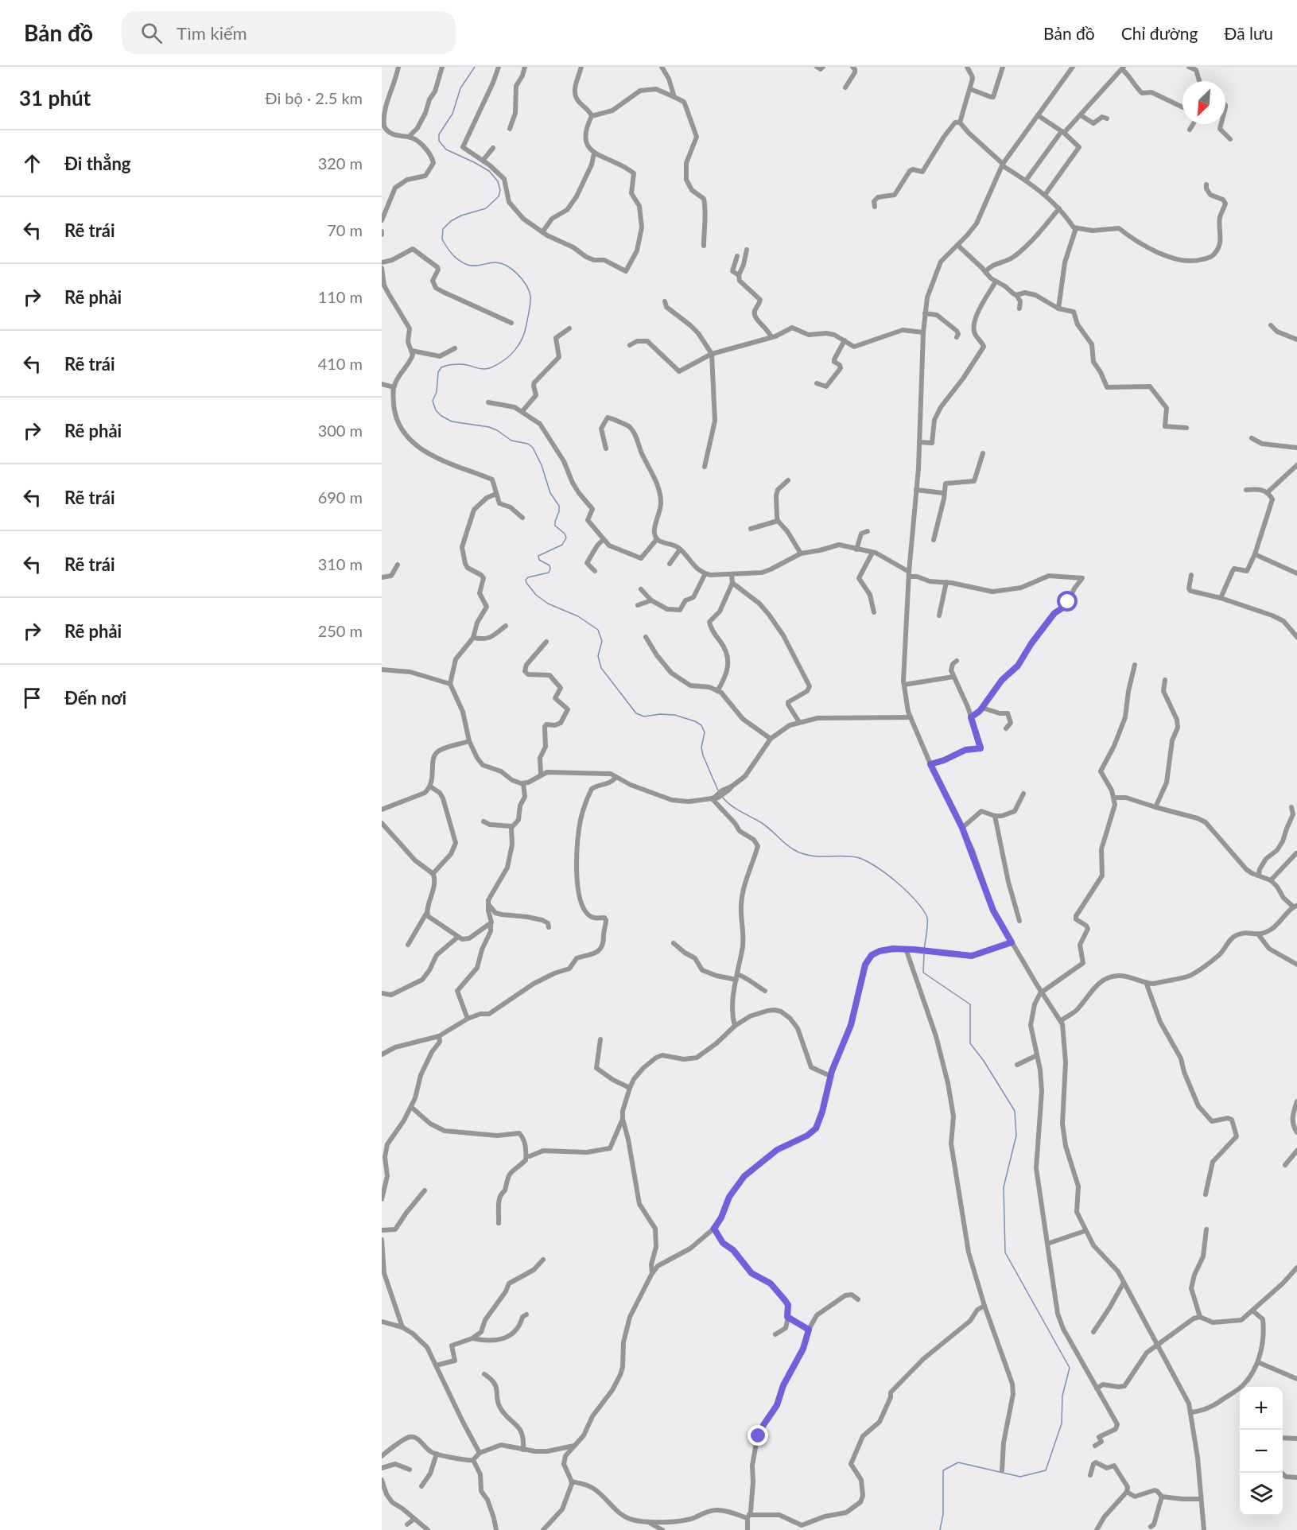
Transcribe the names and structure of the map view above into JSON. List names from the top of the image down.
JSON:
{
  "north": "bottom left",
  "page": {
    "header": "Bản đồ",
    "search": "Tìm kiếm",
    "nav": ["Bản đồ", "Chỉ đường", "Đã lưu"],
    "heading": ["31 phút", "Đi bộ · 2.5 km"],
    "list": [
      ["Đi thẳng", "320 m"],
      ["Rẽ trái", "70 m"],
      ["Rẽ phải", "110 m"],
      ["Rẽ trái", "410 m"],
      ["Rẽ phải", "300 m"],
      ["Rẽ trái", "690 m"],
      ["Rẽ trái", "310 m"],
      ["Rẽ phải", "250 m"],
      "Đến nơi"
    ],
    "map_buttons": ["+", "−"]
  }
}
